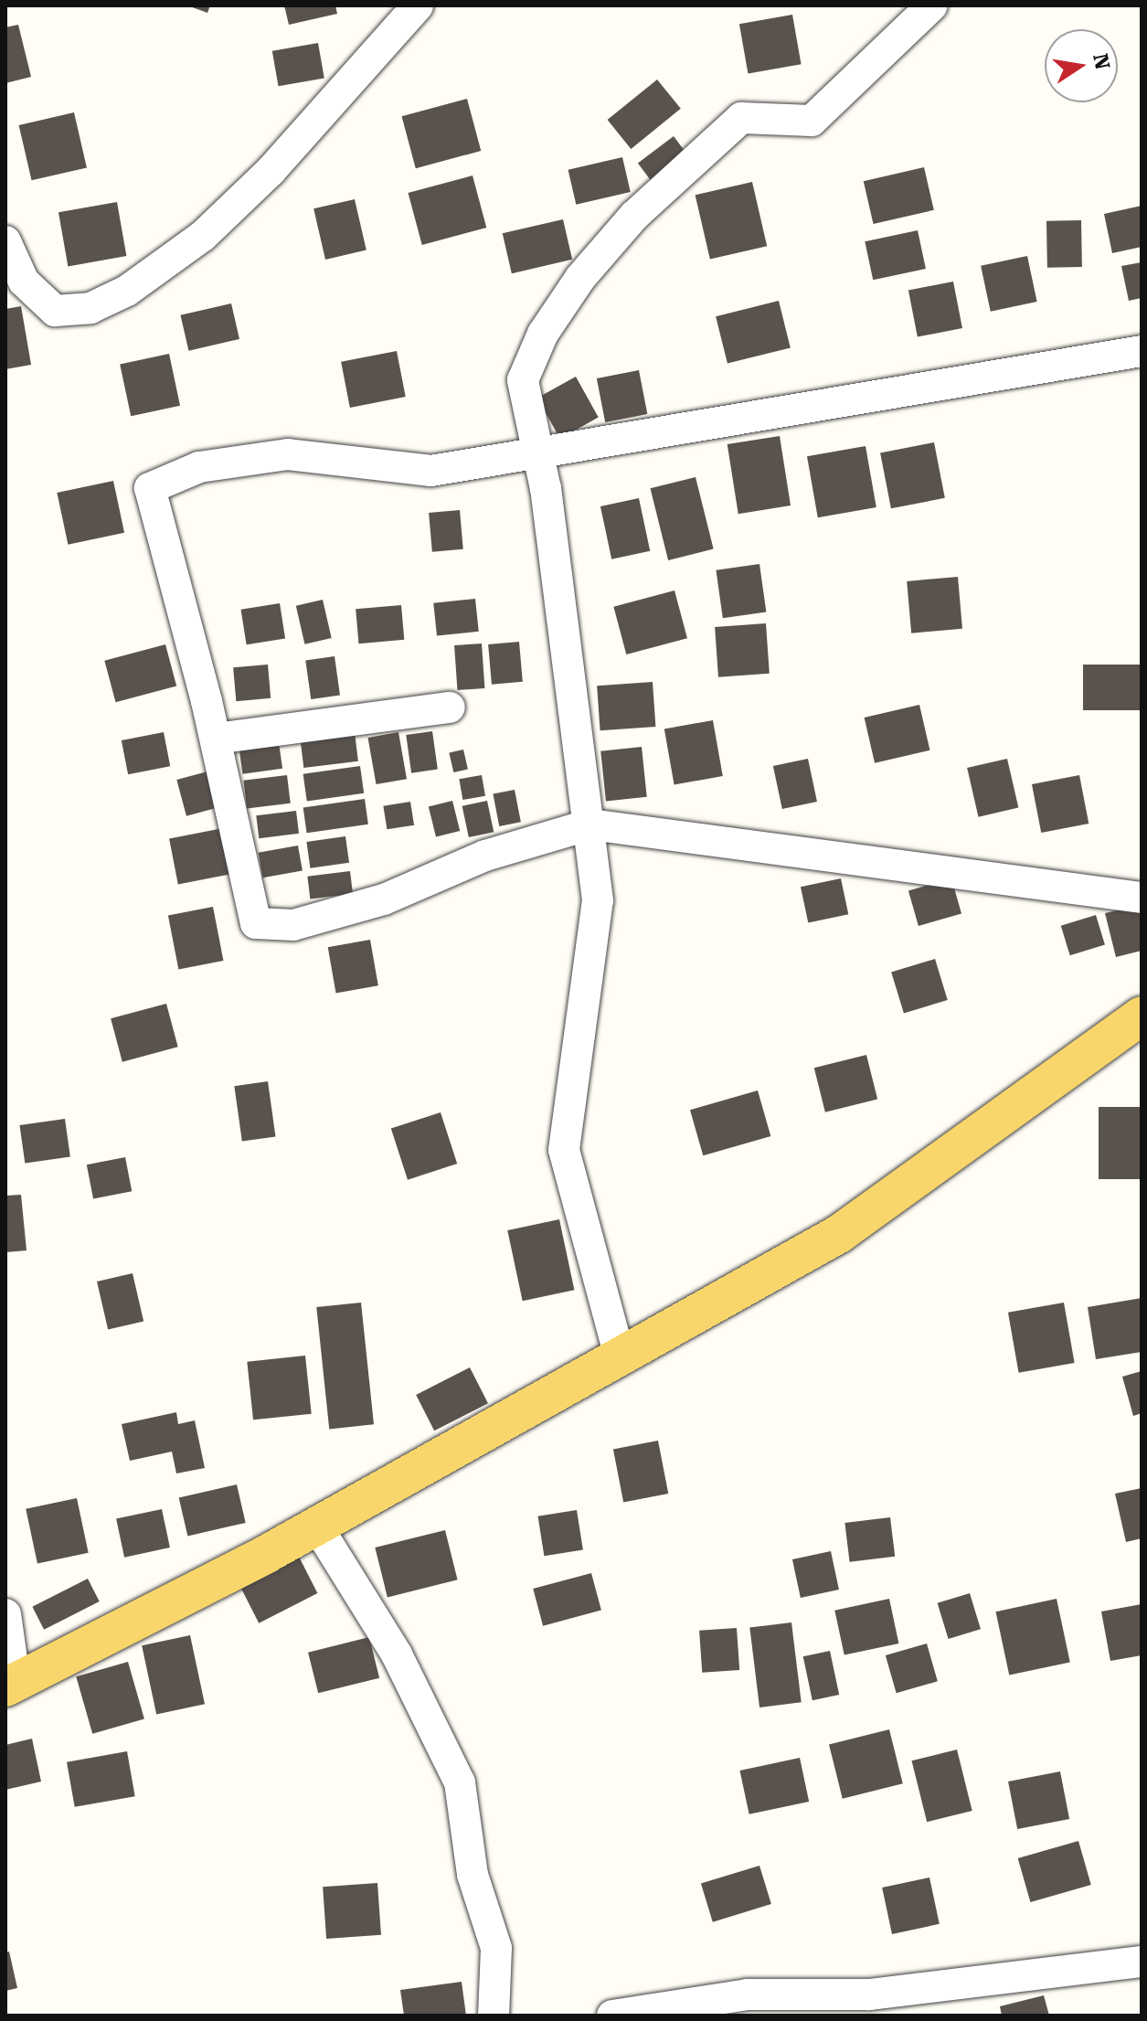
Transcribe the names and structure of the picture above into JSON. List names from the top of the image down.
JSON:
{
  "north": "right"
}
